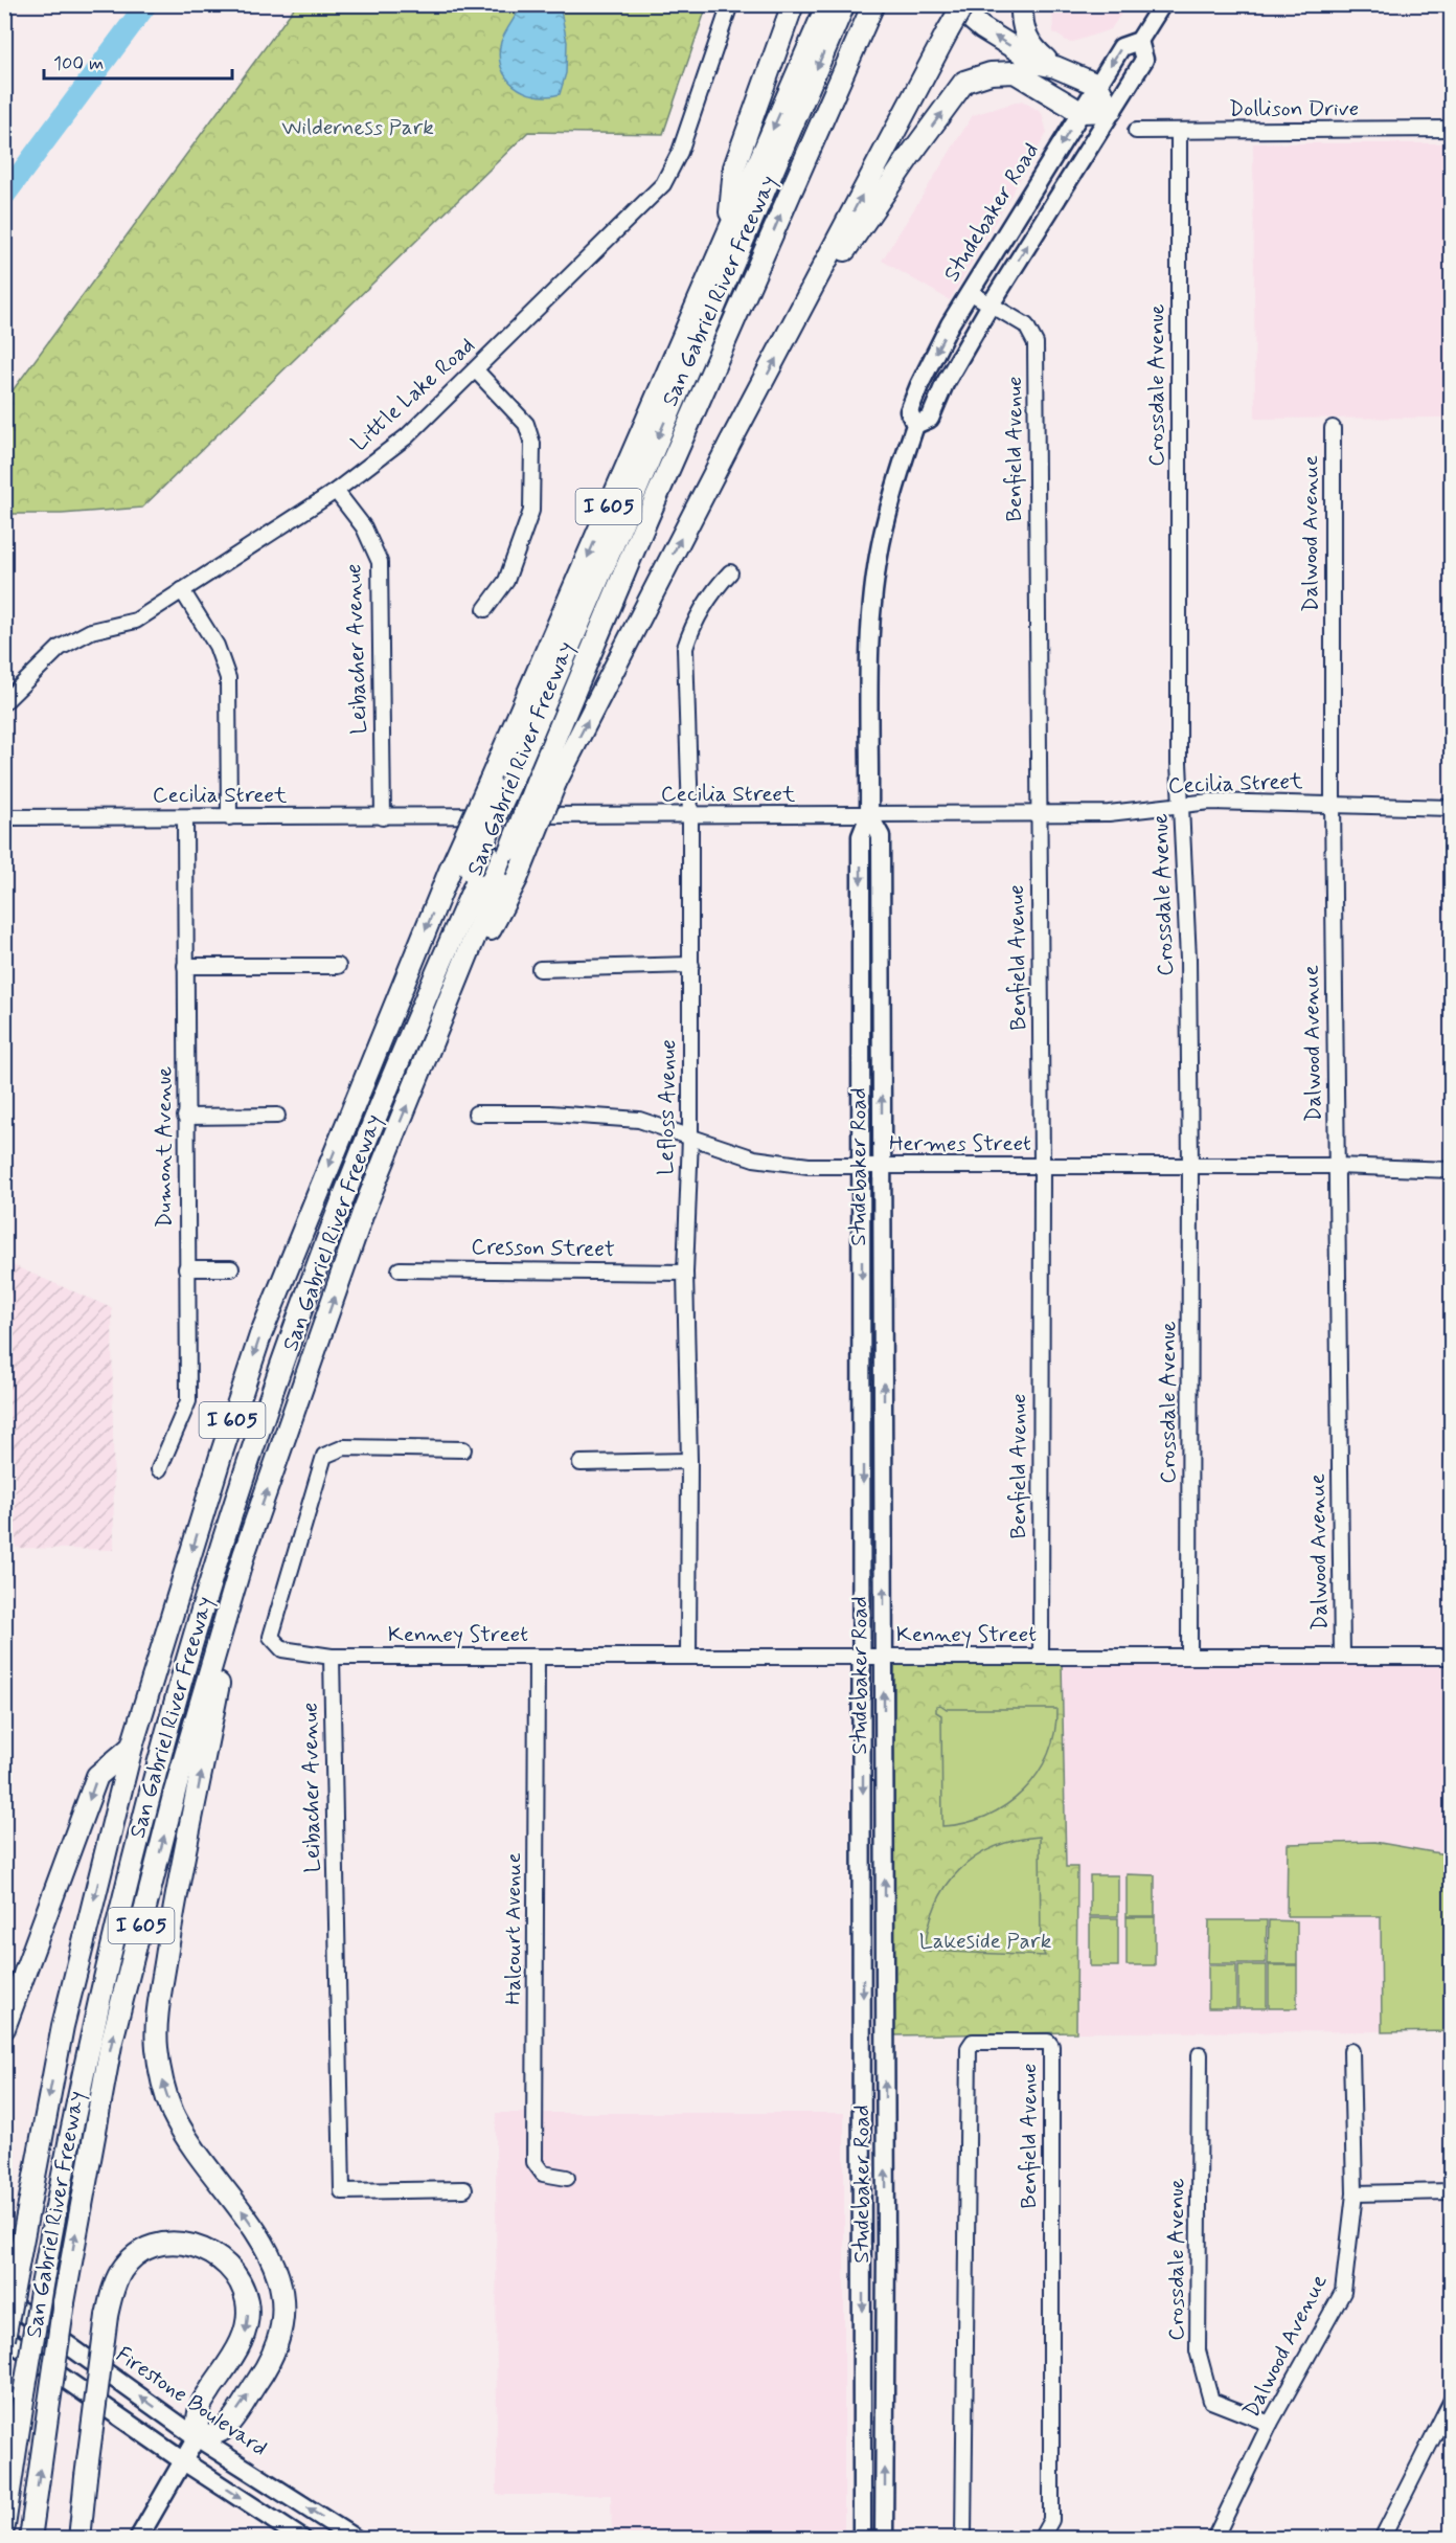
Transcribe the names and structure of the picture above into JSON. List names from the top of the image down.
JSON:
{
  "streets": {
    "highway": ["San Gabriel River Freeway", "I 605"],
    "main road": ["Studebaker Road", "Firestone Boulevard"],
    "street": [
      "Dollison Drive",
      "Crossdale Avenue",
      "Little Lake Road",
      "Benfield Avenue",
      "Dalwood Avenue",
      "Leibacher Avenue",
      "Cecilia Street",
      "Lefloss Avenue",
      "Hermes Street",
      "Dumont Avenue",
      "Cresson Street",
      "Kenney Street",
      "Halcourt Avenue"
    ]
  },
  "crossings": [
    ["Dollison Drive", "Crossdale Avenue"],
    ["Studebaker Road", "Benfield Avenue"],
    ["Studebaker Road", "Cecilia Street"],
    ["Studebaker Road", "Hermes Street"],
    ["Studebaker Road", "Kenney Street"],
    ["Crossdale Avenue", "Dalwood Avenue"],
    ["Crossdale Avenue", "Cecilia Street"],
    ["Crossdale Avenue", "Hermes Street"],
    ["Crossdale Avenue", "Kenney Street"],
    ["Little Lake Road", "Leibacher Avenue"],
    ["Benfield Avenue", "Cecilia Street"],
    ["Benfield Avenue", "Hermes Street"],
    ["Benfield Avenue", "Kenney Street"],
    ["Dalwood Avenue", "Cecilia Street"],
    ["Dalwood Avenue", "Hermes Street"],
    ["Dalwood Avenue", "Kenney Street"],
    ["Leibacher Avenue", "Cecilia Street"],
    ["Leibacher Avenue", "Kenney Street"],
    ["Cecilia Street", "Lefloss Avenue"],
    ["Cecilia Street", "Dumont Avenue"],
    ["Lefloss Avenue", "Hermes Street"],
    ["Lefloss Avenue", "Cresson Street"],
    ["Lefloss Avenue", "Kenney Street"],
    ["Kenney Street", "Halcourt Avenue"]
  ],
  "parks": ["Wilderness Park", "Lakeside Park"],
  "scale_bar": "100 m"
}
